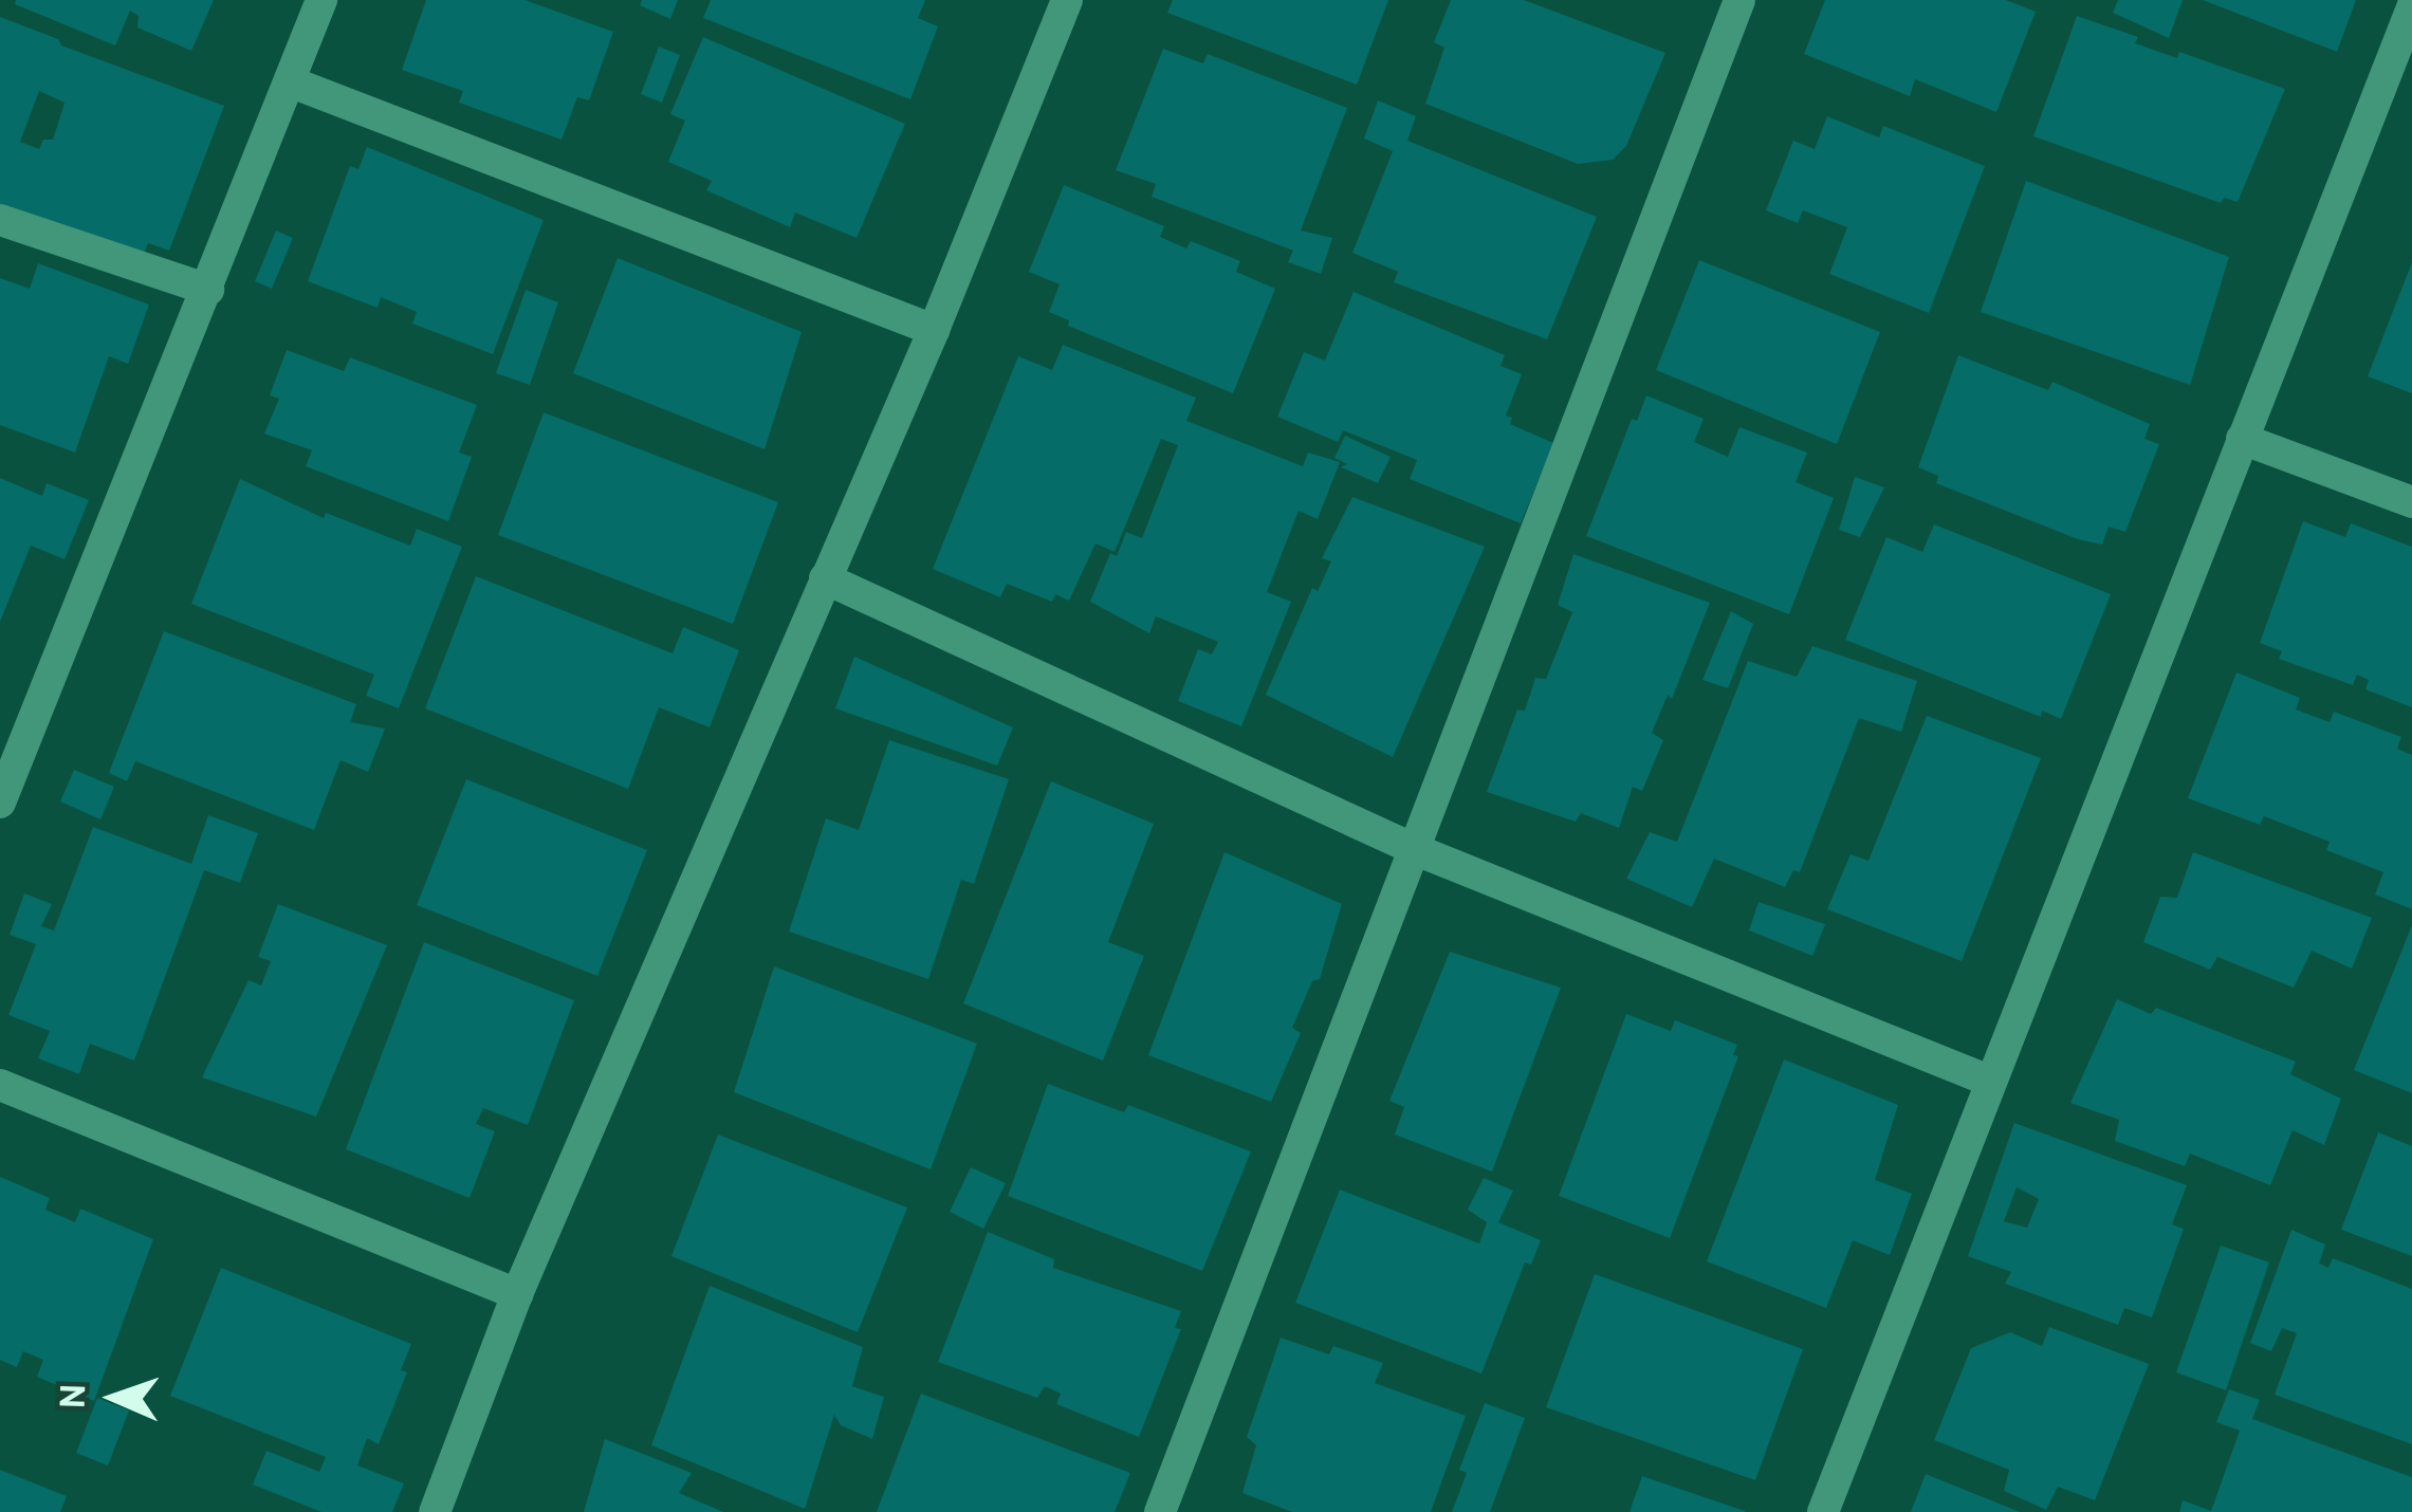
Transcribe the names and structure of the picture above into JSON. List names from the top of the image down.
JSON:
{
  "north": "left"
}
